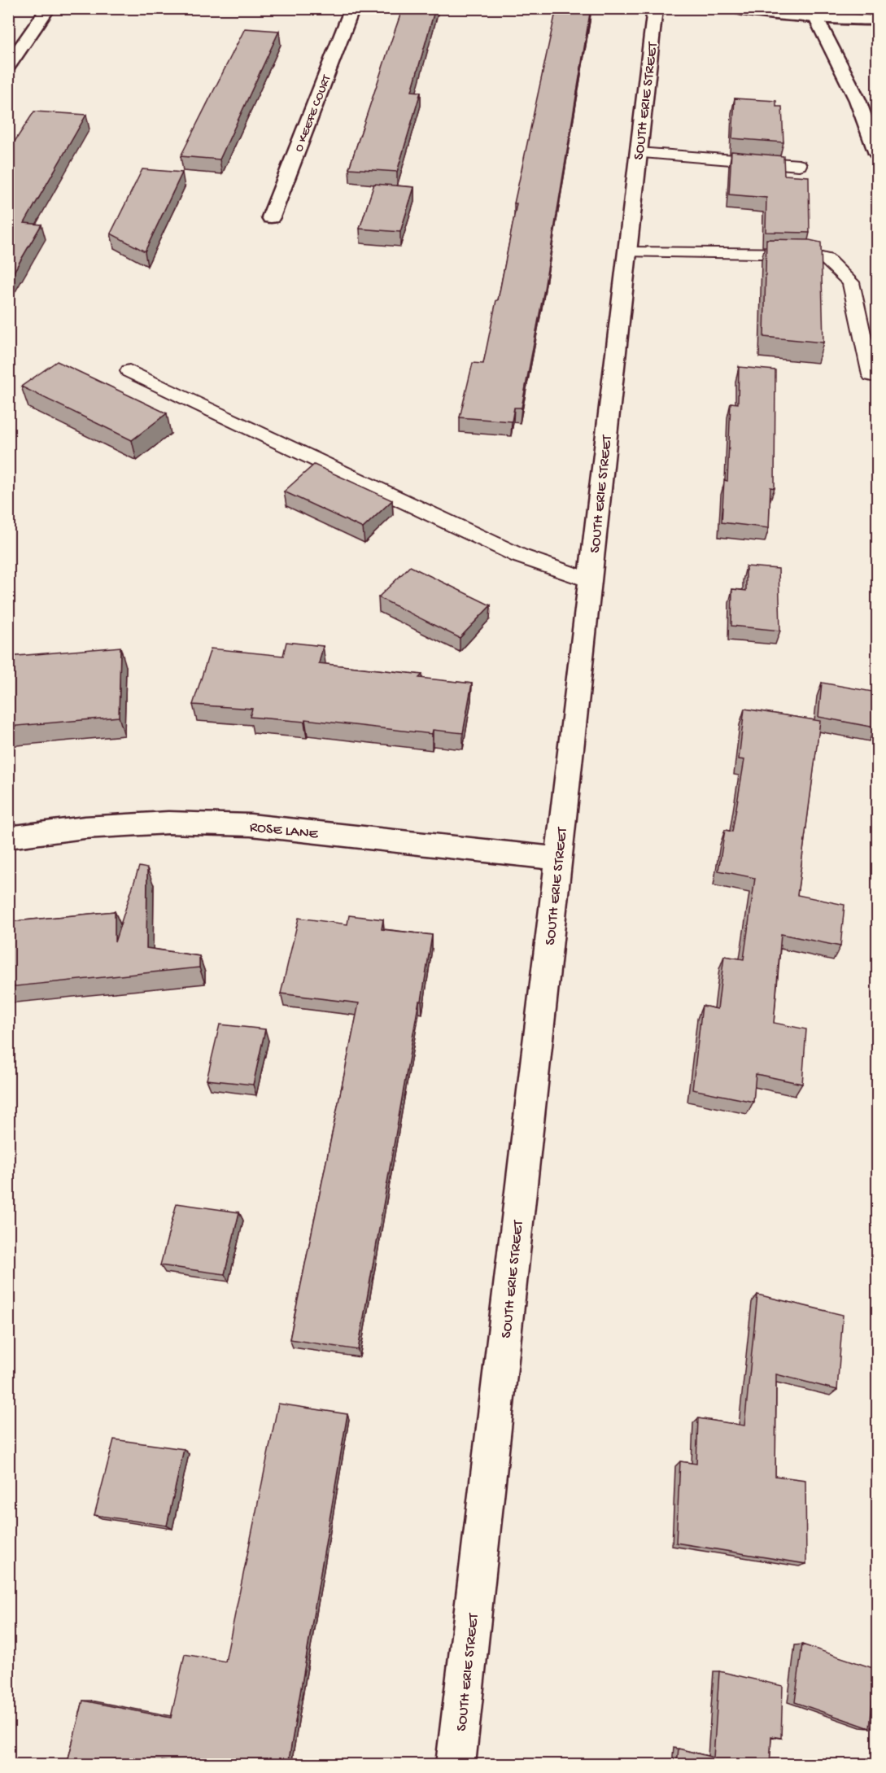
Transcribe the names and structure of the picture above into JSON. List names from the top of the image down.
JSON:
{
  "streets": {
    "street": ["SOUTH ERIE STREET", "O KEEFE COURT", "ROSE LANE"]
  },
  "crossings": [
    ["SOUTH ERIE STREET", "ROSE LANE"]
  ]
}
